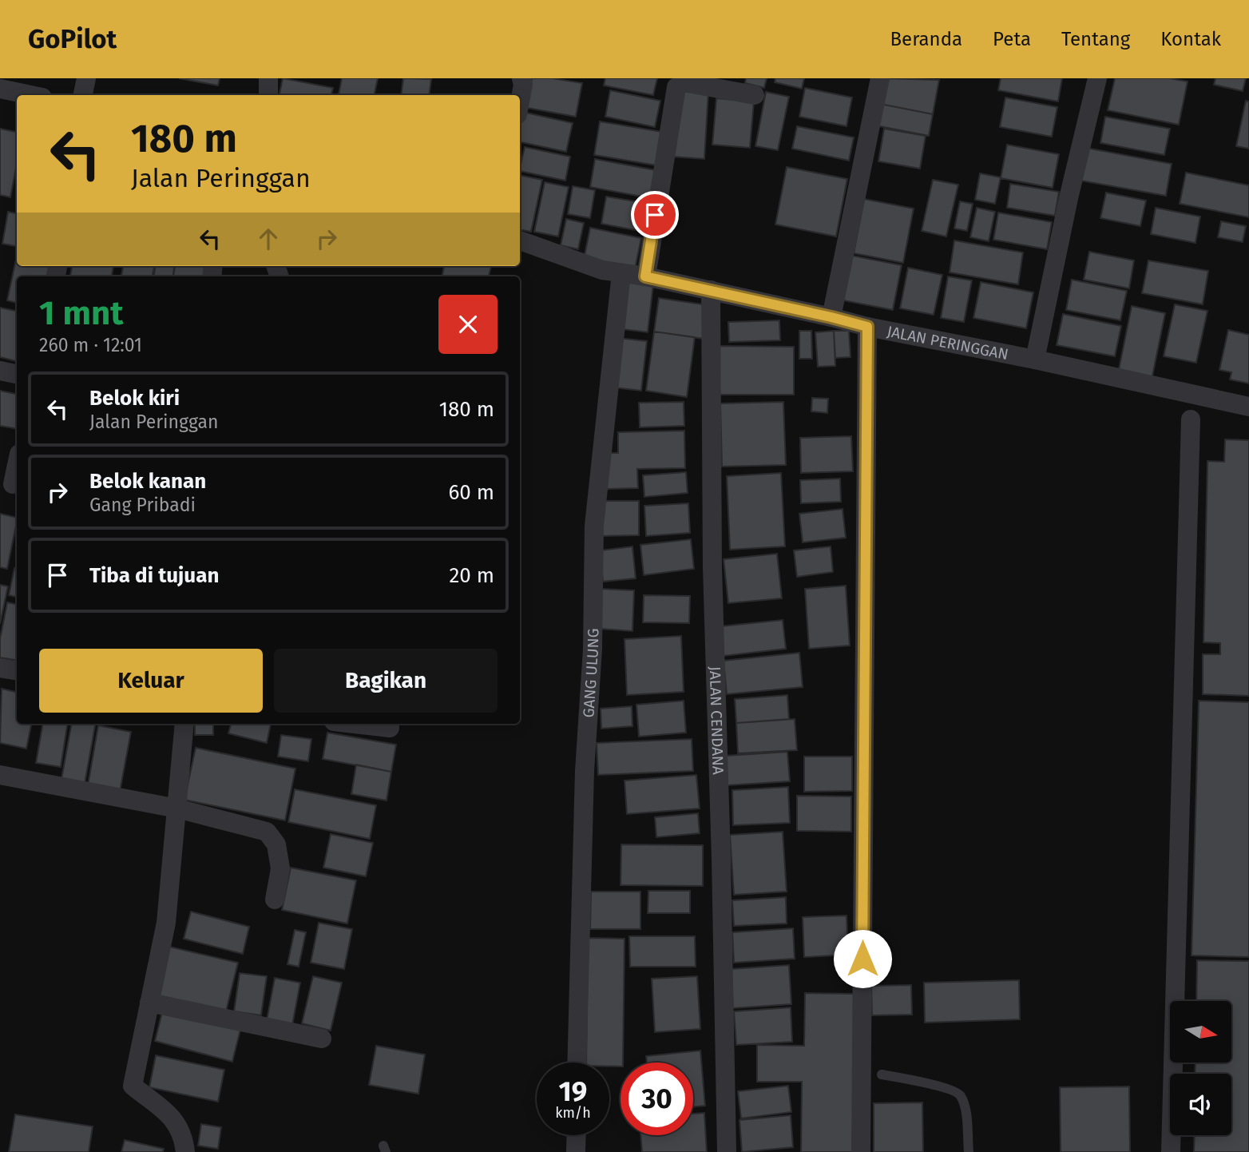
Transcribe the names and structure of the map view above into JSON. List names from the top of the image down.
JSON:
{
  "streets": {
    "street": ["JALAN PERINGGAN", "GANG ULUNG", "JALAN CENDANA"]
  },
  "crossings": [
    ["JALAN PERINGGAN", "GANG ULUNG"],
    ["JALAN PERINGGAN", "JALAN CENDANA"]
  ],
  "north": "right",
  "page": {
    "header": "GoPilot",
    "nav": [
      "Beranda",
      "Peta",
      "Tentang",
      "Kontak"
    ],
    "turn": ["180 m", "Jalan Peringgan"],
    "heading": ["1 mnt", "260 m · 12:01"],
    "list": [
      {
        "name": "Belok kiri",
        "note": "Jalan Peringgan",
        "value": "180 m"
      },
      {
        "name": "Belok kanan",
        "note": "Gang Pribadi",
        "value": "60 m"
      },
      {
        "name": "Tiba di tujuan",
        "value": "20 m"
      }
    ],
    "buttons": ["Keluar", "Bagikan"],
    "speed": "19 km/h",
    "limit": "30"
  }
}
